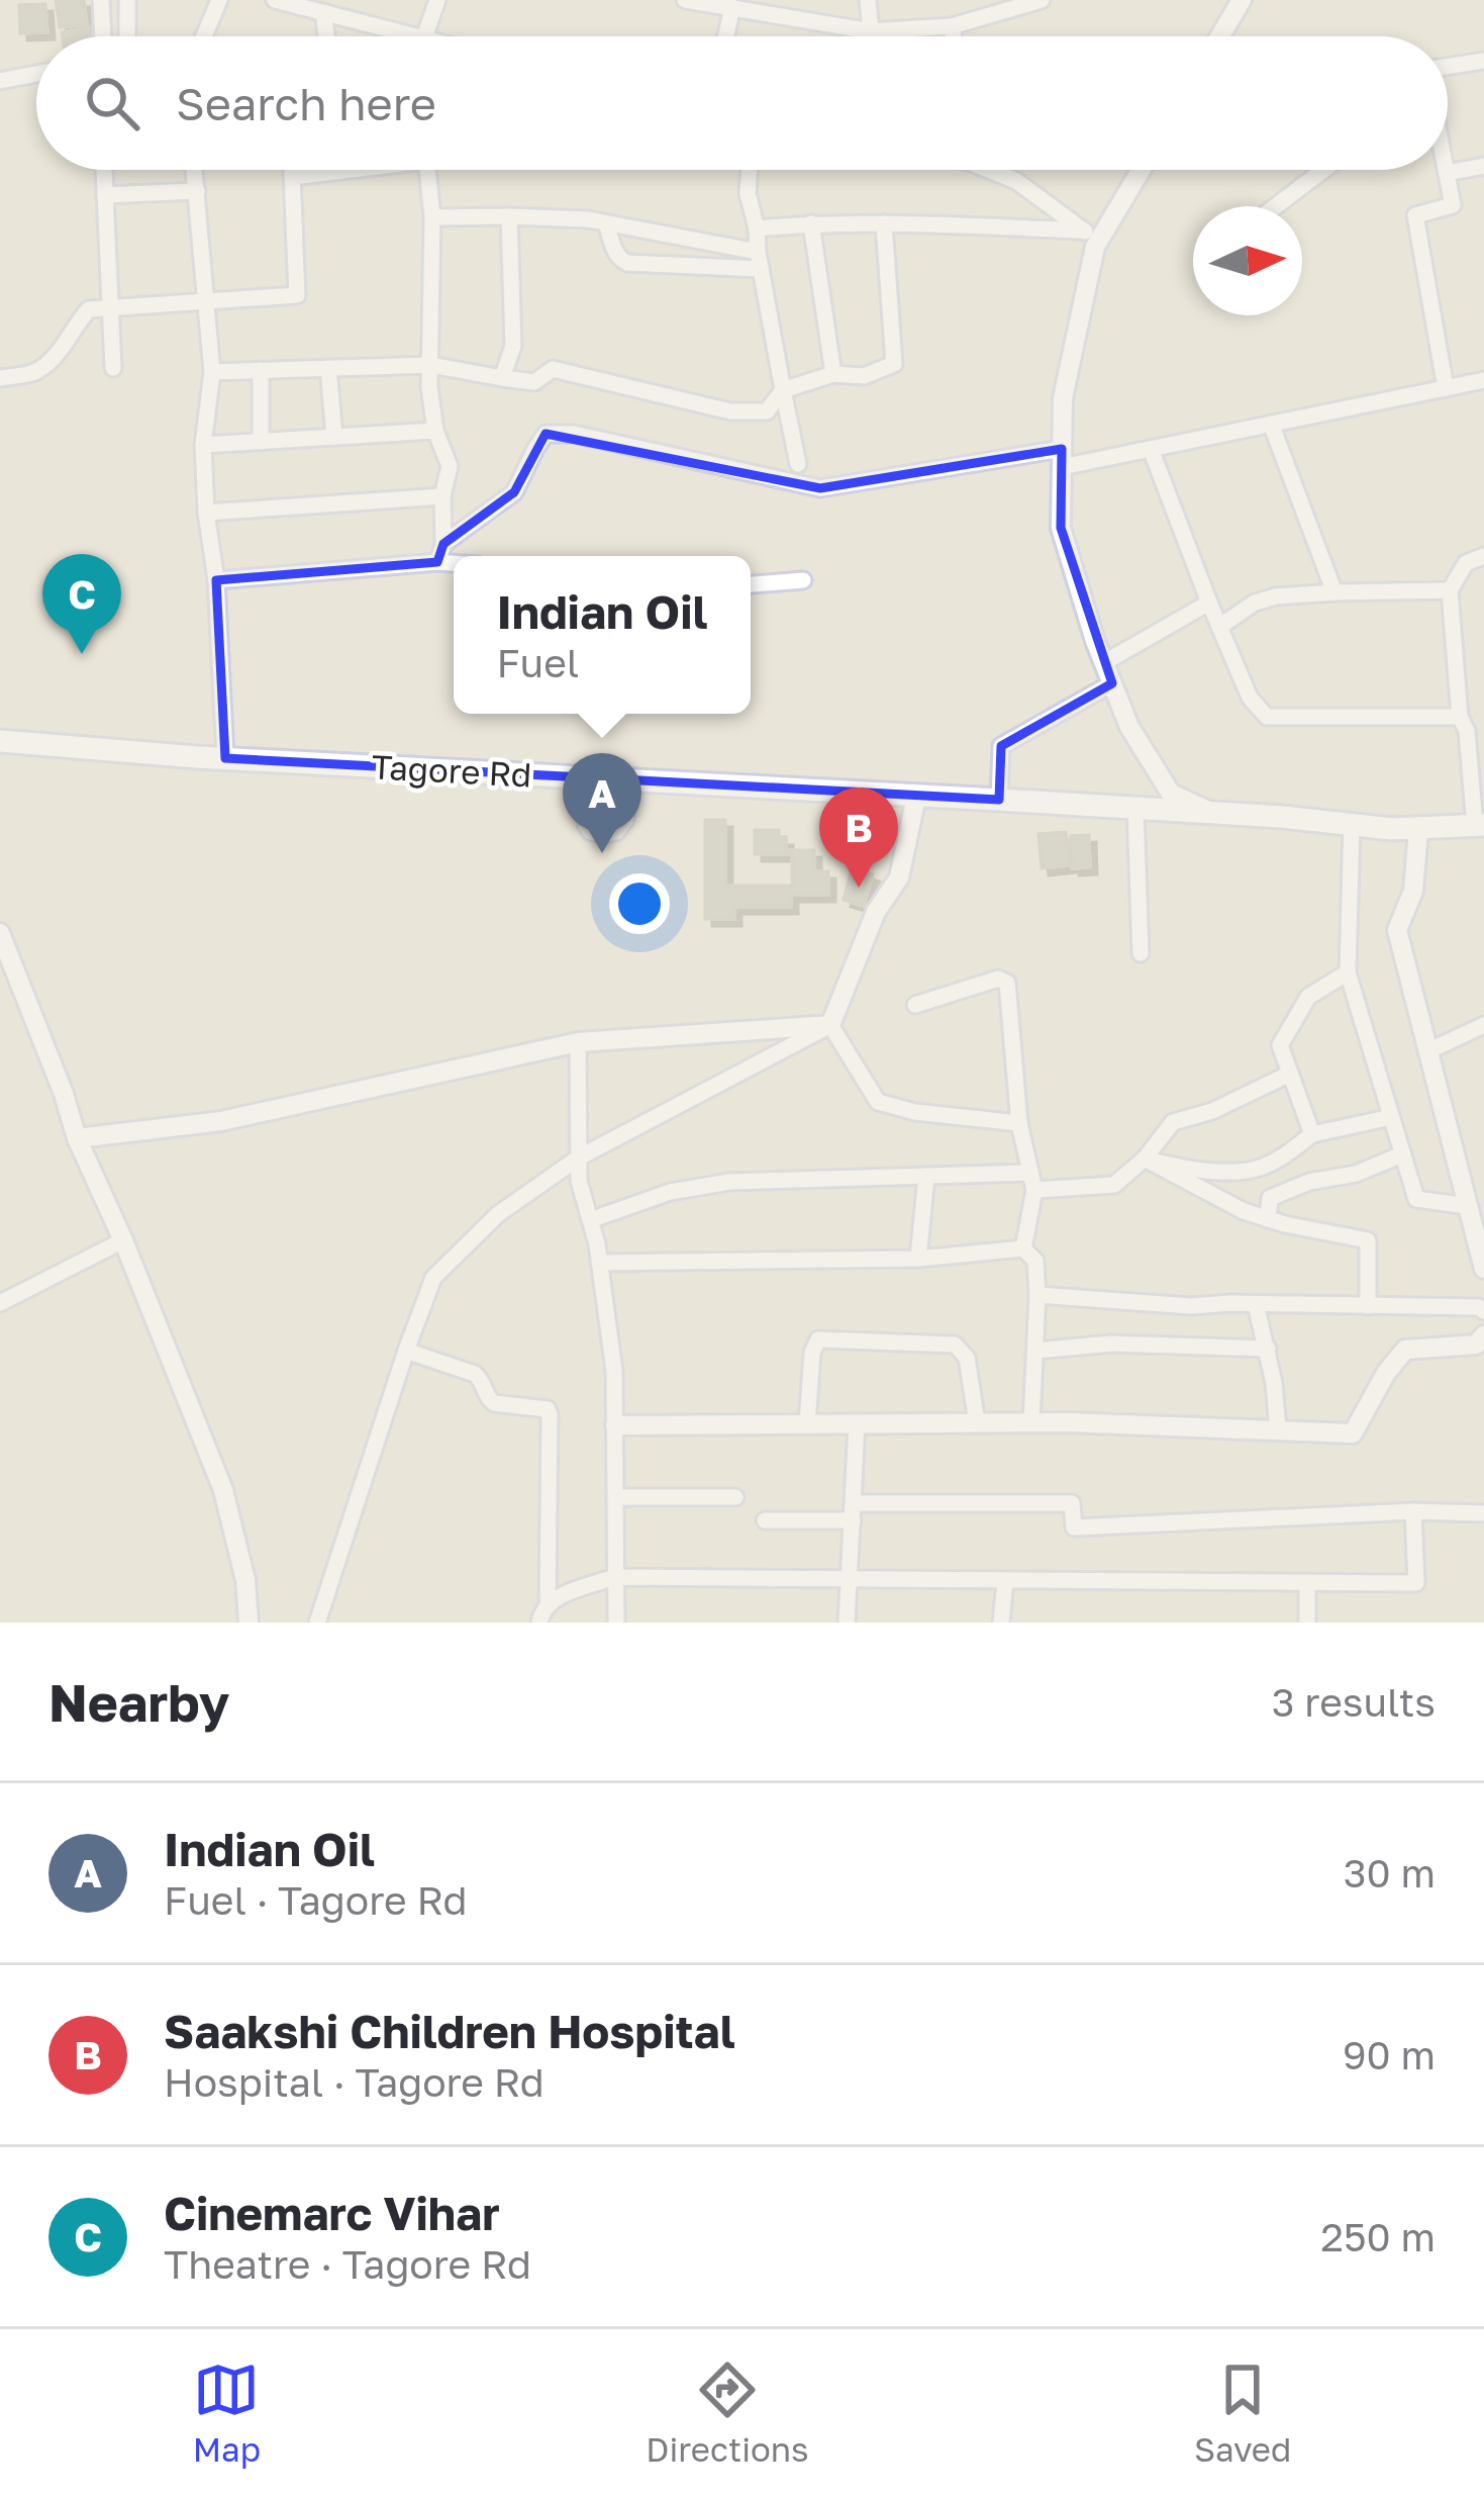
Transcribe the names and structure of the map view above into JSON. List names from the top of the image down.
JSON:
{
  "streets": {
    "main road": ["Tagore Rd"]
  },
  "north": "right",
  "page": {
    "search": "Search here",
    "pins": ["C", "A", "B"],
    "popup": ["Indian Oil", "Fuel"],
    "heading": ["Nearby", "3 results"],
    "list": [
      {
        "mark": "A",
        "name": "Indian Oil",
        "note": "Fuel · Tagore Rd",
        "value": "30 m"
      },
      {
        "mark": "B",
        "name": "Saakshi Children Hospital",
        "note": "Hospital · Tagore Rd",
        "value": "90 m"
      },
      {
        "mark": "C",
        "name": "Cinemarc Vihar",
        "note": "Theatre · Tagore Rd",
        "value": "250 m"
      }
    ],
    "nav": ["Map", "Directions", "Saved"]
  }
}
